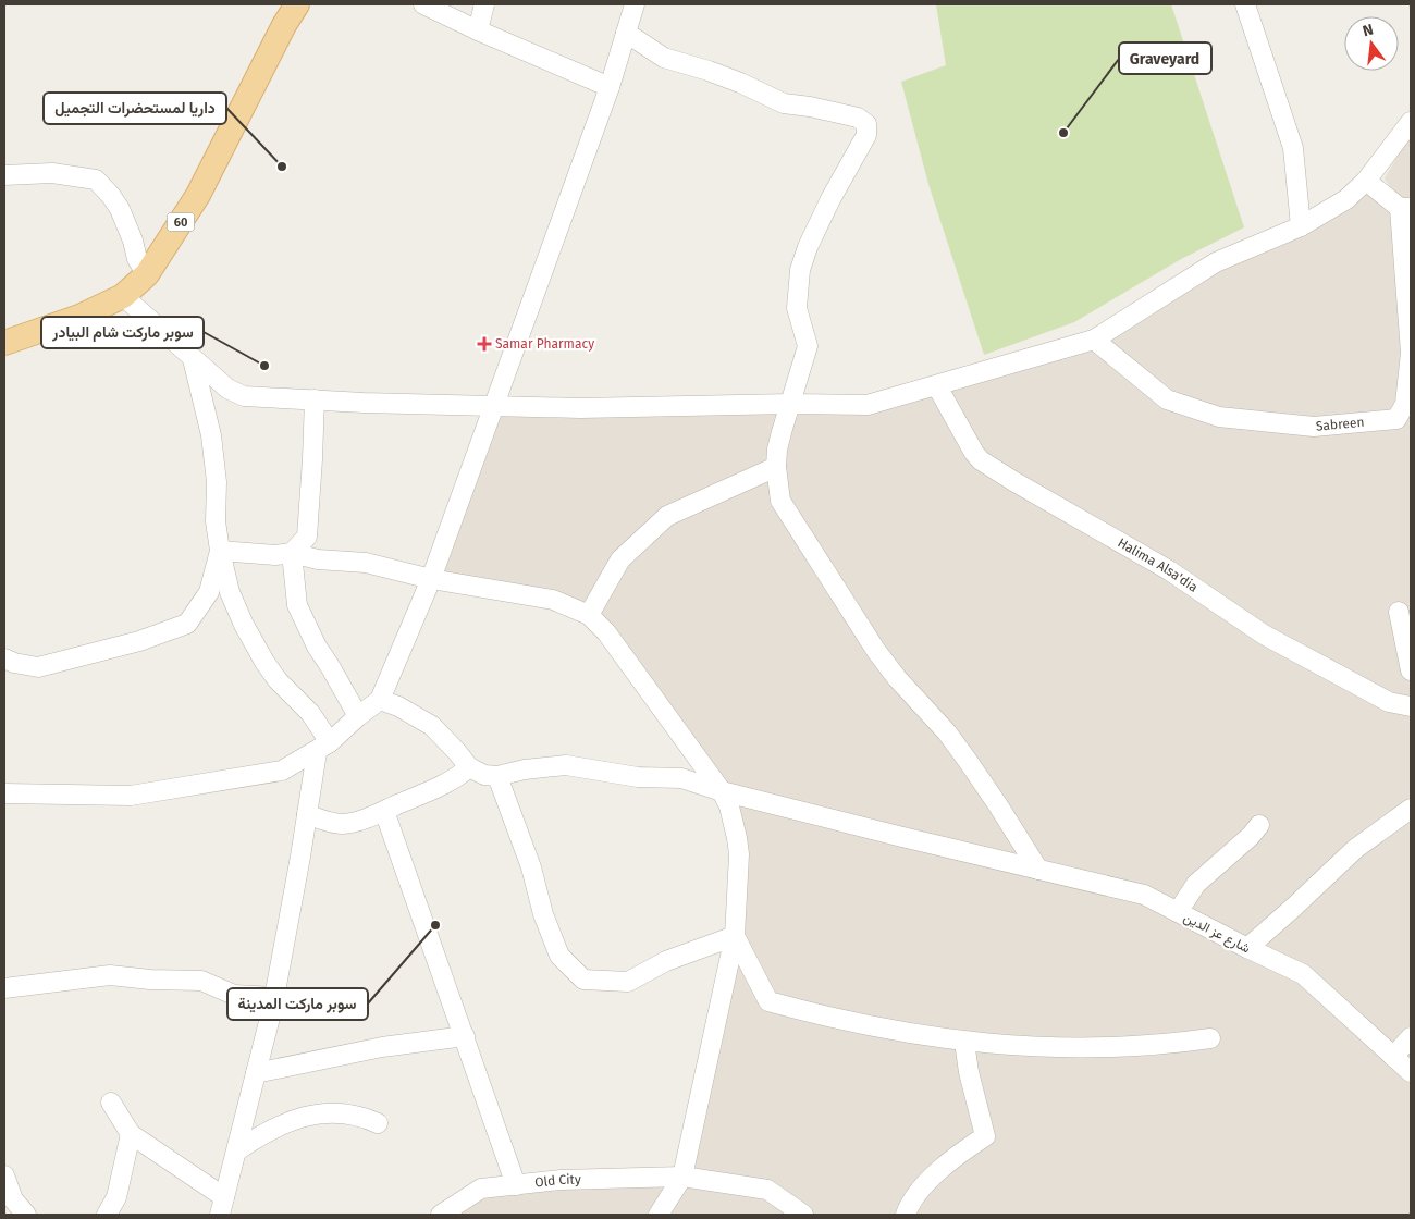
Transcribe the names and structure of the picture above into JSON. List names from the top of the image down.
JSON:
{
  "streets": {
    "main road": ["60"],
    "street": [
      "Sabreen",
      "Halima Alsa'dia",
      "شارع عز الدين",
      "Old City"
    ]
  },
  "places": {
    "other": [
      "Graveyard",
      "داريا لمستحضرات التجميل",
      "سوبر ماركت شام البيادر",
      "سوبر ماركت المدينة"
    ],
    "health": ["Samar Pharmacy"]
  },
  "north": "top"
}
